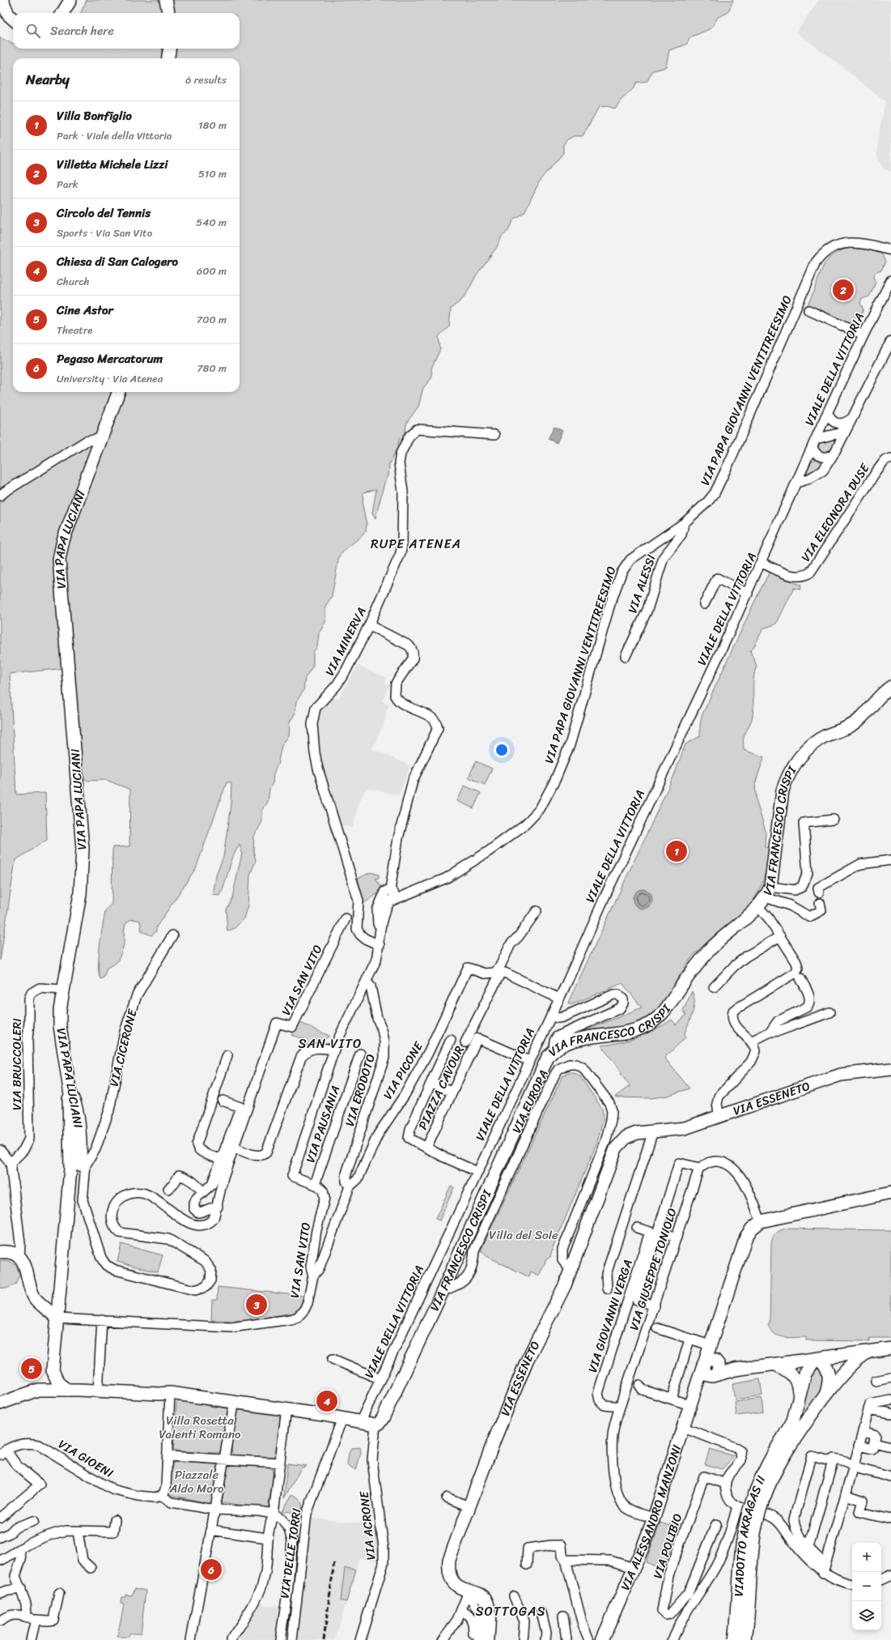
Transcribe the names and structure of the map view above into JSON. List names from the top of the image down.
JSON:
{
  "streets": {
    "street": [
      "VIALE DELLA VITTORIA",
      "VIA PAPA GIOVANNI VENTITREESIMO",
      "VIA ELEONORA DUSE",
      "VIA PAPA LUCIANI",
      "VIA ALESSI",
      "VIA MINERVA",
      "VIA FRANCESCO CRISPI",
      "VIA SAN VITO",
      "VIA CICERONE",
      "VIA BRUCCOLERI",
      "VIA PICONE",
      "PIAZZA CAVOUR",
      "VIA ERODOTO",
      "VIA ESSENETO",
      "VIA EUROPA",
      "VIA PAUSANIA",
      "VIA GIUSEPPE TONIOLO",
      "VIA GIOVANNI VERGA",
      "VIA GIOENI",
      "VIA ALESSANDRO MANZONI",
      "VIA ACRONE",
      "VIADOTTO AKRAGAS II",
      "VIA POLIBIO",
      "VIA DELLE TORRI"
    ]
  },
  "crossings": [
    ["VIALE DELLA VITTORIA", "VIA ELEONORA DUSE"],
    ["VIALE DELLA VITTORIA", "PIAZZA CAVOUR"],
    ["VIA PAPA GIOVANNI VENTITREESIMO", "VIA ALESSI"],
    ["VIA PAPA LUCIANI", "VIA CICERONE"],
    ["VIA PAPA LUCIANI", "VIA BRUCCOLERI"],
    ["VIA FRANCESCO CRISPI", "VIA EUROPA"],
    ["VIA FRANCESCO CRISPI", "VIA ACRONE"],
    ["VIA SAN VITO", "VIA CICERONE"],
    ["VIA SAN VITO", "VIA PICONE"],
    ["VIA SAN VITO", "VIA PAUSANIA"],
    ["VIA PICONE", "VIA ERODOTO"],
    ["VIA ESSENETO", "VIA EUROPA"],
    ["VIA GIUSEPPE TONIOLO", "VIA GIOVANNI VERGA"],
    ["VIA GIUSEPPE TONIOLO", "VIA ALESSANDRO MANZONI"]
  ],
  "districts": ["RUPE ATENEA", "SAN VITO", "SOTTOGAS"],
  "parks": ["Villa del Sole", "Villa Rosetta Valenti Romano", "Piazzale Aldo Moro"],
  "page": {
    "search": "Search here",
    "heading": ["Nearby", "6 results"],
    "list": [
      {
        "mark": "1",
        "name": "Villa Bonfiglio",
        "note": "Park · Viale della Vittoria",
        "value": "180 m"
      },
      {
        "mark": "2",
        "name": "Villetta Michele Lizzi",
        "note": "Park",
        "value": "510 m"
      },
      {
        "mark": "3",
        "name": "Circolo del Tennis",
        "note": "Sports · Via San Vito",
        "value": "540 m"
      },
      {
        "mark": "4",
        "name": "Chiesa di San Calogero",
        "note": "Church",
        "value": "600 m"
      },
      {
        "mark": "5",
        "name": "Cine Astor",
        "note": "Theatre",
        "value": "700 m"
      },
      {
        "mark": "6",
        "name": "Pegaso Mercatorum",
        "note": "University · Via Atenea",
        "value": "780 m"
      }
    ],
    "pins": [
      "2",
      "1",
      "3",
      "5",
      "4",
      "6"
    ],
    "map_buttons": ["+", "−"]
  }
}
